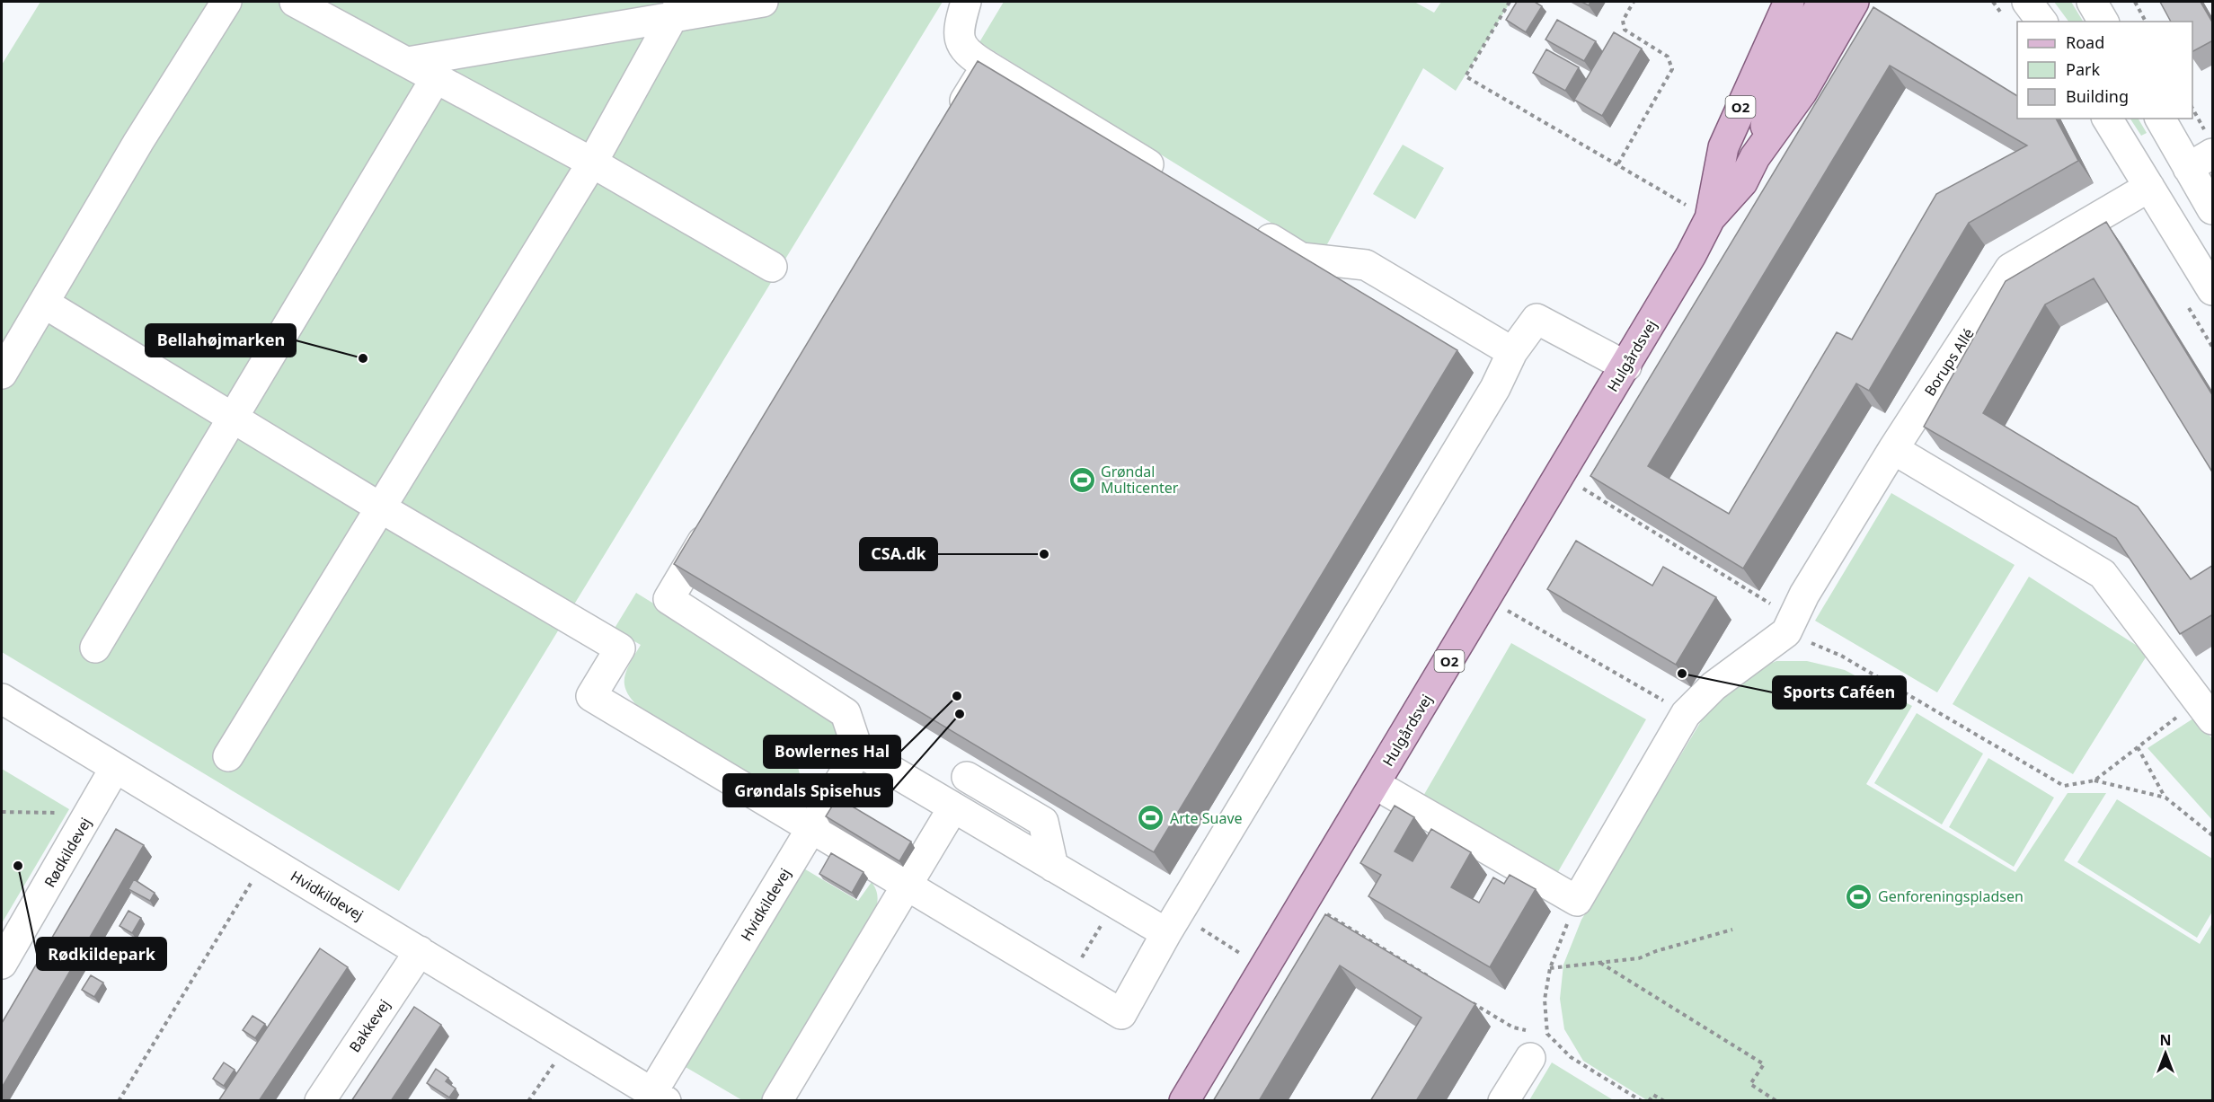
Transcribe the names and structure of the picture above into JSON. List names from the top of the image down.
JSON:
{
  "streets": {
    "main road": ["O2", "Hulgårdsvej"],
    "street": [
      "Borups Allé",
      "Rødkildevej",
      "Hvidkildevej",
      "Bakkevej"
    ]
  },
  "crossings": [
    ["Rødkildevej", "Hvidkildevej"],
    ["Hvidkildevej", "Bakkevej"]
  ],
  "places": {
    "other": [
      "Bellahøjmarken",
      "CSA.dk",
      "Sports Caféen",
      "Bowlernes Hal",
      "Grøndals Spisehus",
      "Rødkildepark"
    ],
    "sports": ["Grøndal Multicenter", "Arte Suave", "Genforeningspladsen"]
  },
  "legend": ["Road", "Park", "Building"],
  "north": "top"
}
